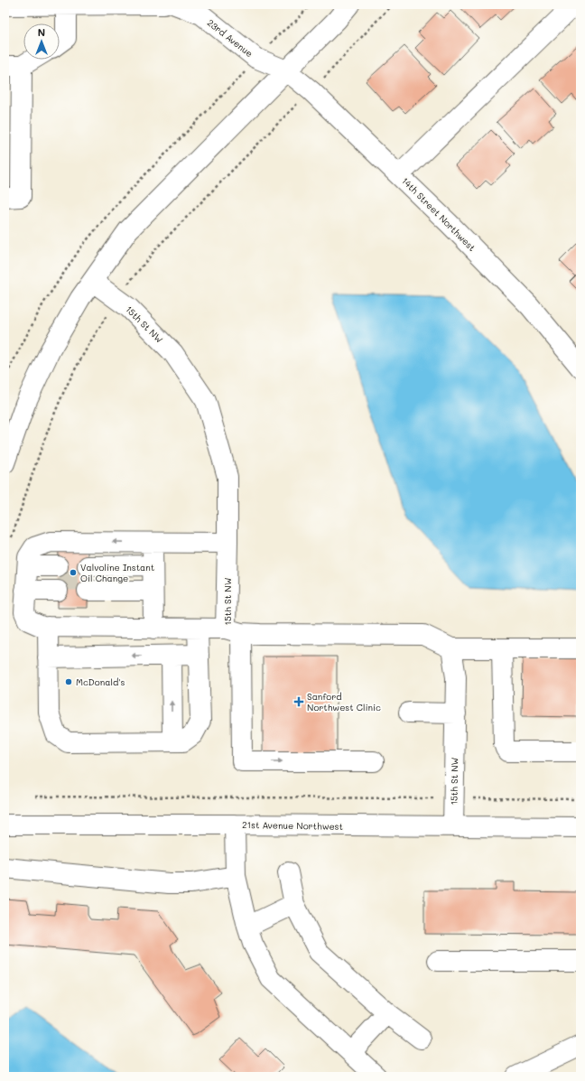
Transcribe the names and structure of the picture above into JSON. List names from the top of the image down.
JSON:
{
  "streets": {
    "street": [
      "23rd Avenue",
      "14th Street Northwest",
      "15th St NW",
      "21st Avenue Northwest"
    ]
  },
  "crossings": [
    ["23rd Avenue", "14th Street Northwest"],
    ["15th St NW", "21st Avenue Northwest"]
  ],
  "places": {
    "other": ["Valvoline Instant Oil Change", "McDonald's"],
    "health": ["Sanford Northwest Clinic"]
  },
  "north": "top"
}
